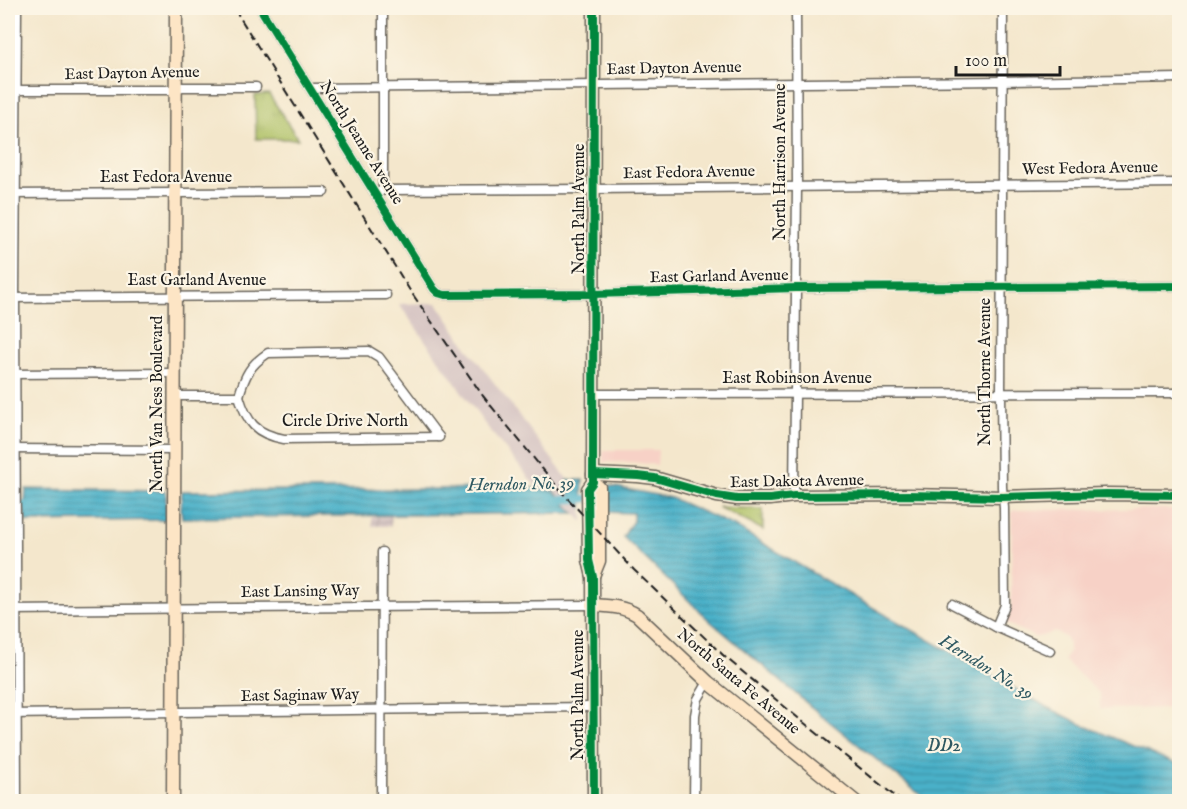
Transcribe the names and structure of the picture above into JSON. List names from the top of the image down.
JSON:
{
  "streets": {
    "street": [
      "East Dayton Avenue",
      "North Jeanne Avenue",
      "North Harrison Avenue",
      "West Fedora Avenue",
      "East Fedora Avenue",
      "North Palm Avenue",
      "East Garland Avenue",
      "North Thorne Avenue",
      "East Robinson Avenue",
      "North Van Ness Boulevard",
      "Circle Drive North",
      "East Dakota Avenue",
      "East Lansing Way",
      "North Santa Fe Avenue",
      "East Saginaw Way"
    ]
  },
  "crossings": [
    ["East Dayton Avenue", "North Jeanne Avenue"],
    ["East Dayton Avenue", "North Harrison Avenue"],
    ["East Dayton Avenue", "North Palm Avenue"],
    ["East Dayton Avenue", "North Thorne Avenue"],
    ["East Dayton Avenue", "North Van Ness Boulevard"],
    ["North Jeanne Avenue", "East Fedora Avenue"],
    ["North Jeanne Avenue", "East Garland Avenue"],
    ["North Harrison Avenue", "East Fedora Avenue"],
    ["North Harrison Avenue", "East Garland Avenue"],
    ["North Harrison Avenue", "East Robinson Avenue"],
    ["North Harrison Avenue", "East Dakota Avenue"],
    ["West Fedora Avenue", "East Fedora Avenue"],
    ["West Fedora Avenue", "North Thorne Avenue"],
    ["East Fedora Avenue", "North Palm Avenue"],
    ["East Fedora Avenue", "North Thorne Avenue"],
    ["East Fedora Avenue", "North Van Ness Boulevard"],
    ["North Palm Avenue", "East Garland Avenue"],
    ["North Palm Avenue", "East Robinson Avenue"],
    ["North Palm Avenue", "East Dakota Avenue"],
    ["North Palm Avenue", "East Lansing Way"],
    ["North Palm Avenue", "North Santa Fe Avenue"],
    ["North Palm Avenue", "East Saginaw Way"],
    ["East Garland Avenue", "North Thorne Avenue"],
    ["East Garland Avenue", "North Van Ness Boulevard"],
    ["North Thorne Avenue", "East Robinson Avenue"],
    ["North Thorne Avenue", "East Dakota Avenue"],
    ["North Van Ness Boulevard", "East Lansing Way"],
    ["North Van Ness Boulevard", "East Saginaw Way"],
    ["East Lansing Way", "North Santa Fe Avenue"]
  ],
  "water": ["Herndon No. 39", "DD2"],
  "scale_bar": "100 m"
}
